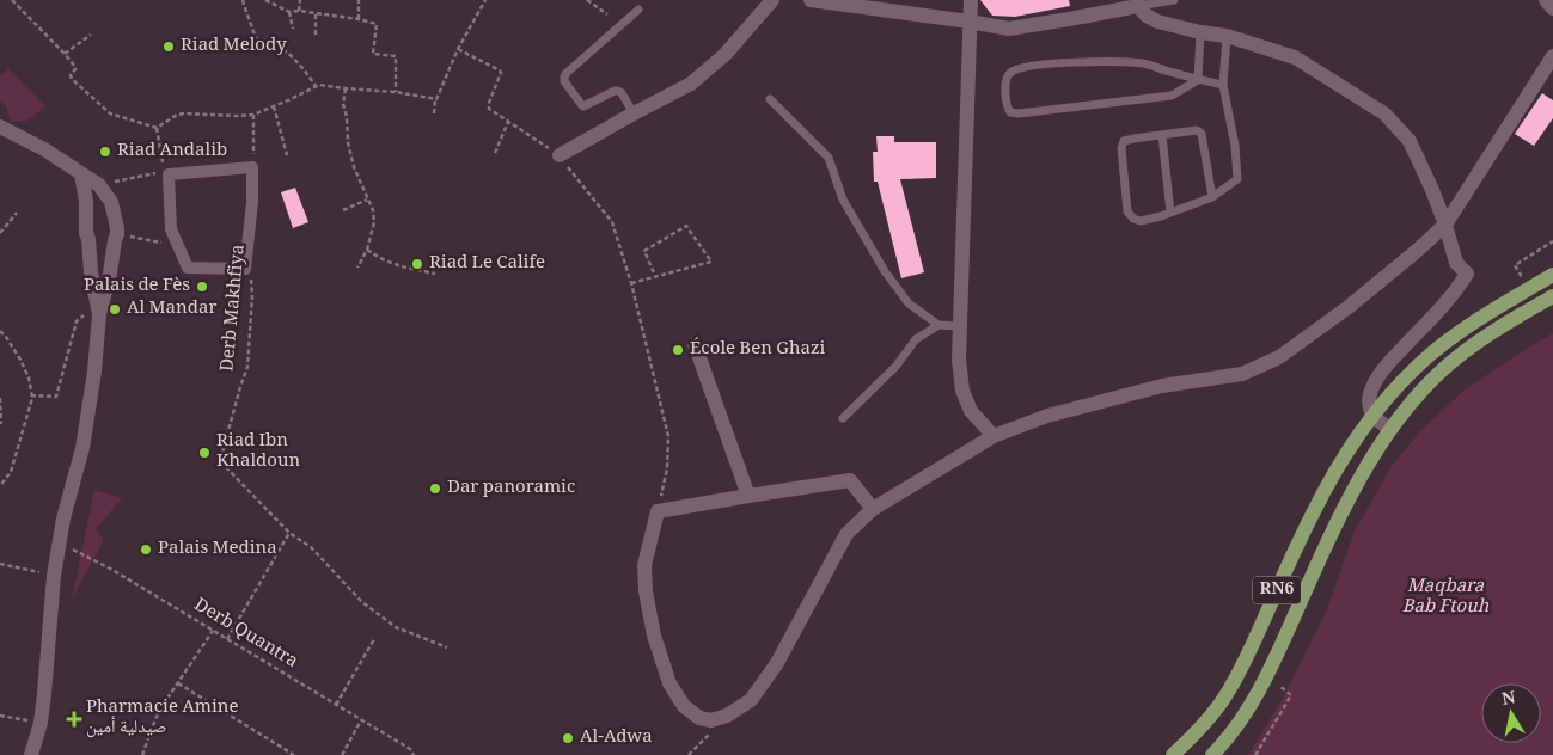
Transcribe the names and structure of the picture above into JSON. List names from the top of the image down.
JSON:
{
  "streets": {
    "main road": ["RN6"],
    "path": ["Derb Makhfiya", "Derb Quantra"]
  },
  "parks": ["Maqbara Bab Ftouh"],
  "places": {
    "other": [
      "Riad Melody",
      "Riad Andalib",
      "Riad Le Calife",
      "Palais de Fès",
      "Al Mandar",
      "École Ben Ghazi",
      "Riad Ibn Khaldoun",
      "Dar panoramic",
      "Palais Medina",
      "Al-Adwa"
    ],
    "health": ["Pharmacie Amine صيدلية أمين"]
  },
  "north": "top"
}
